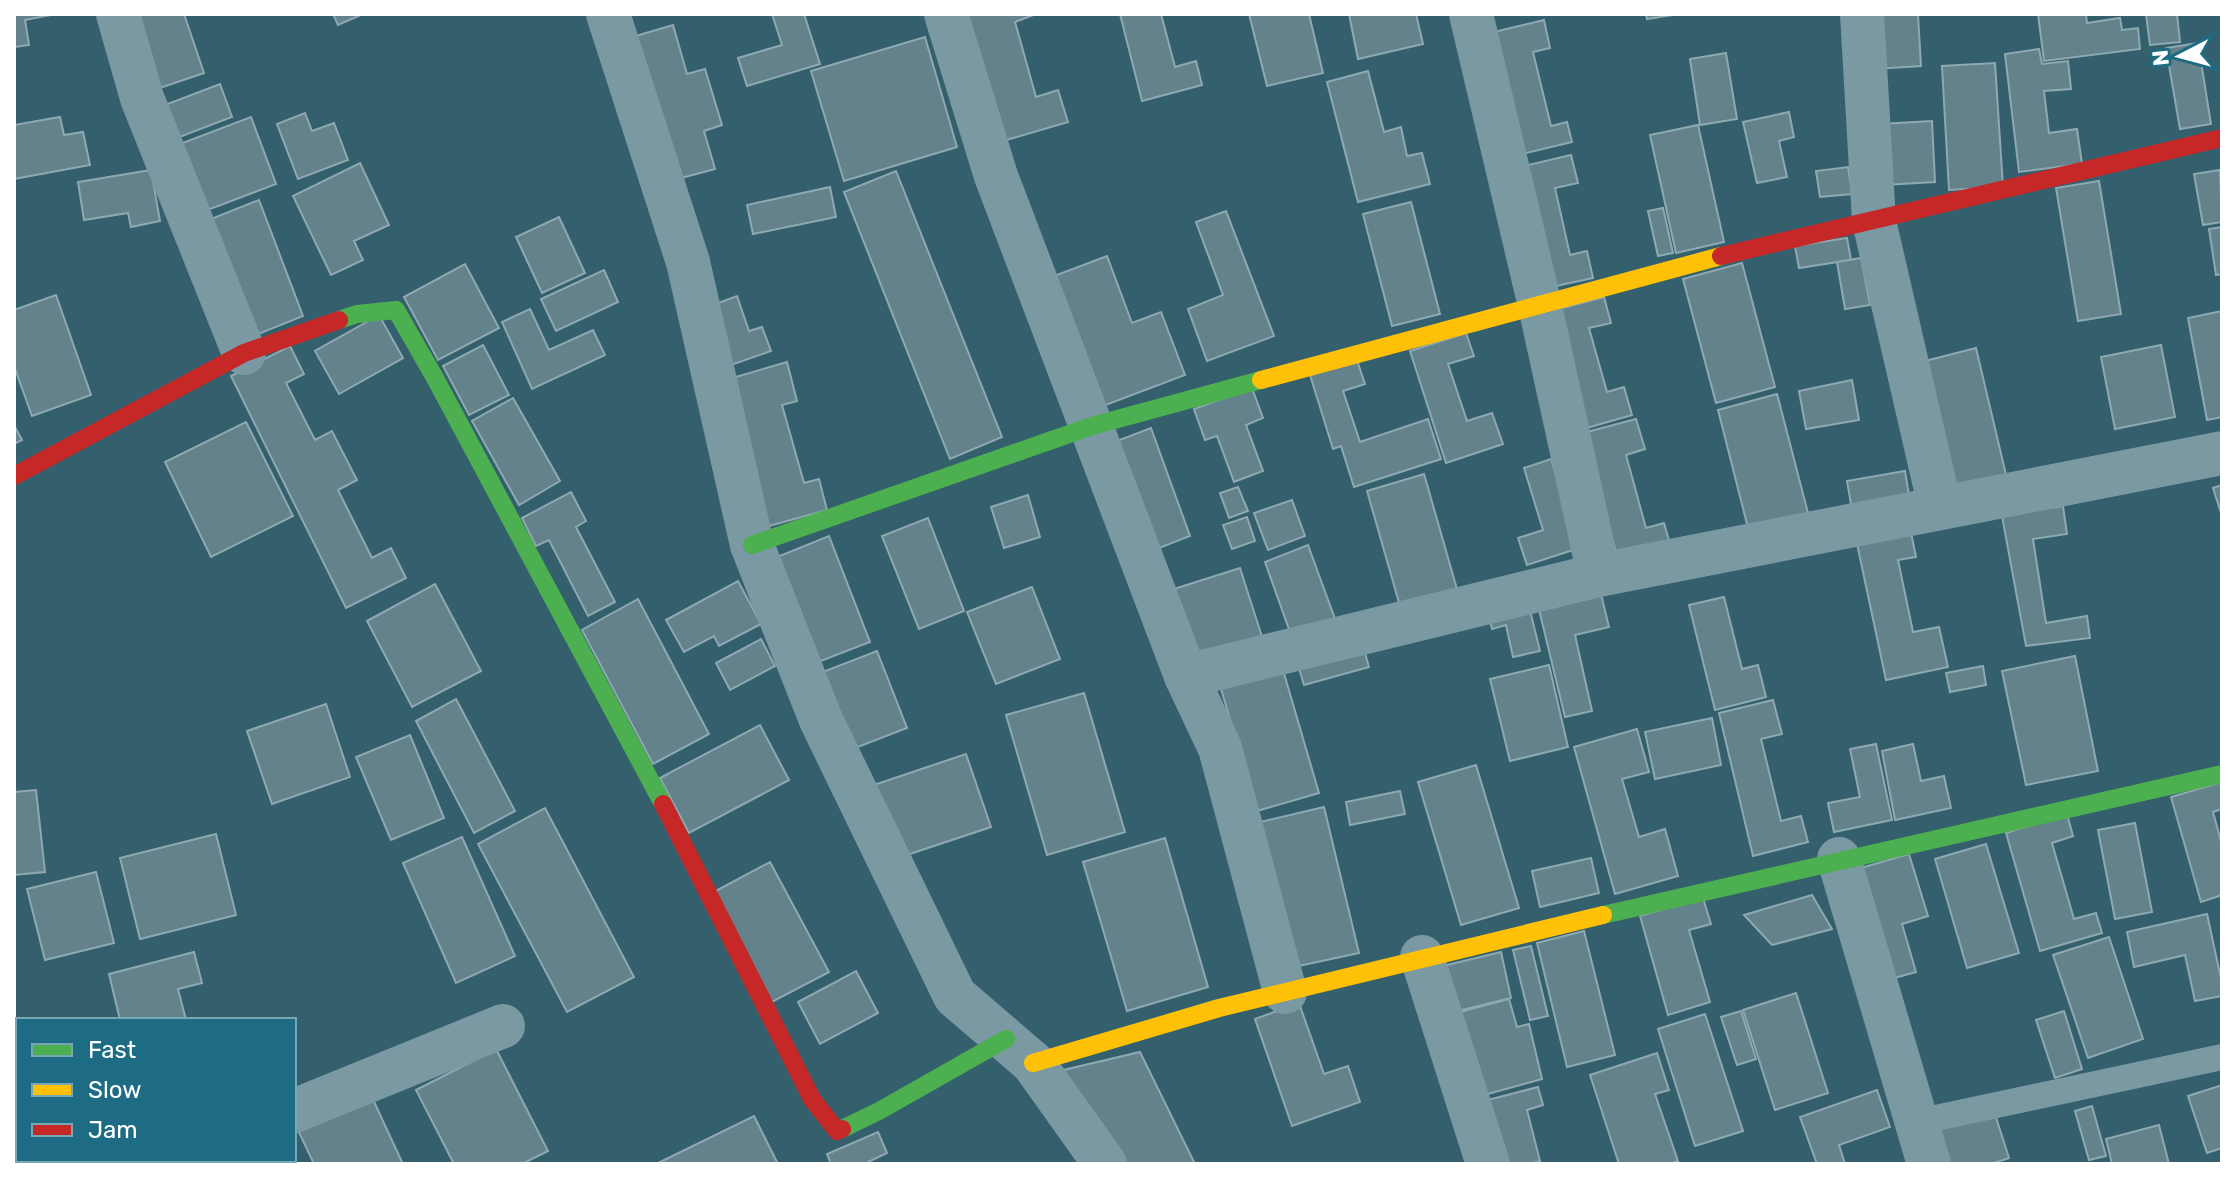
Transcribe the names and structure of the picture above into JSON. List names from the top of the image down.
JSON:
{
  "legend": ["Fast", "Slow", "Jam"],
  "north": "left"
}
